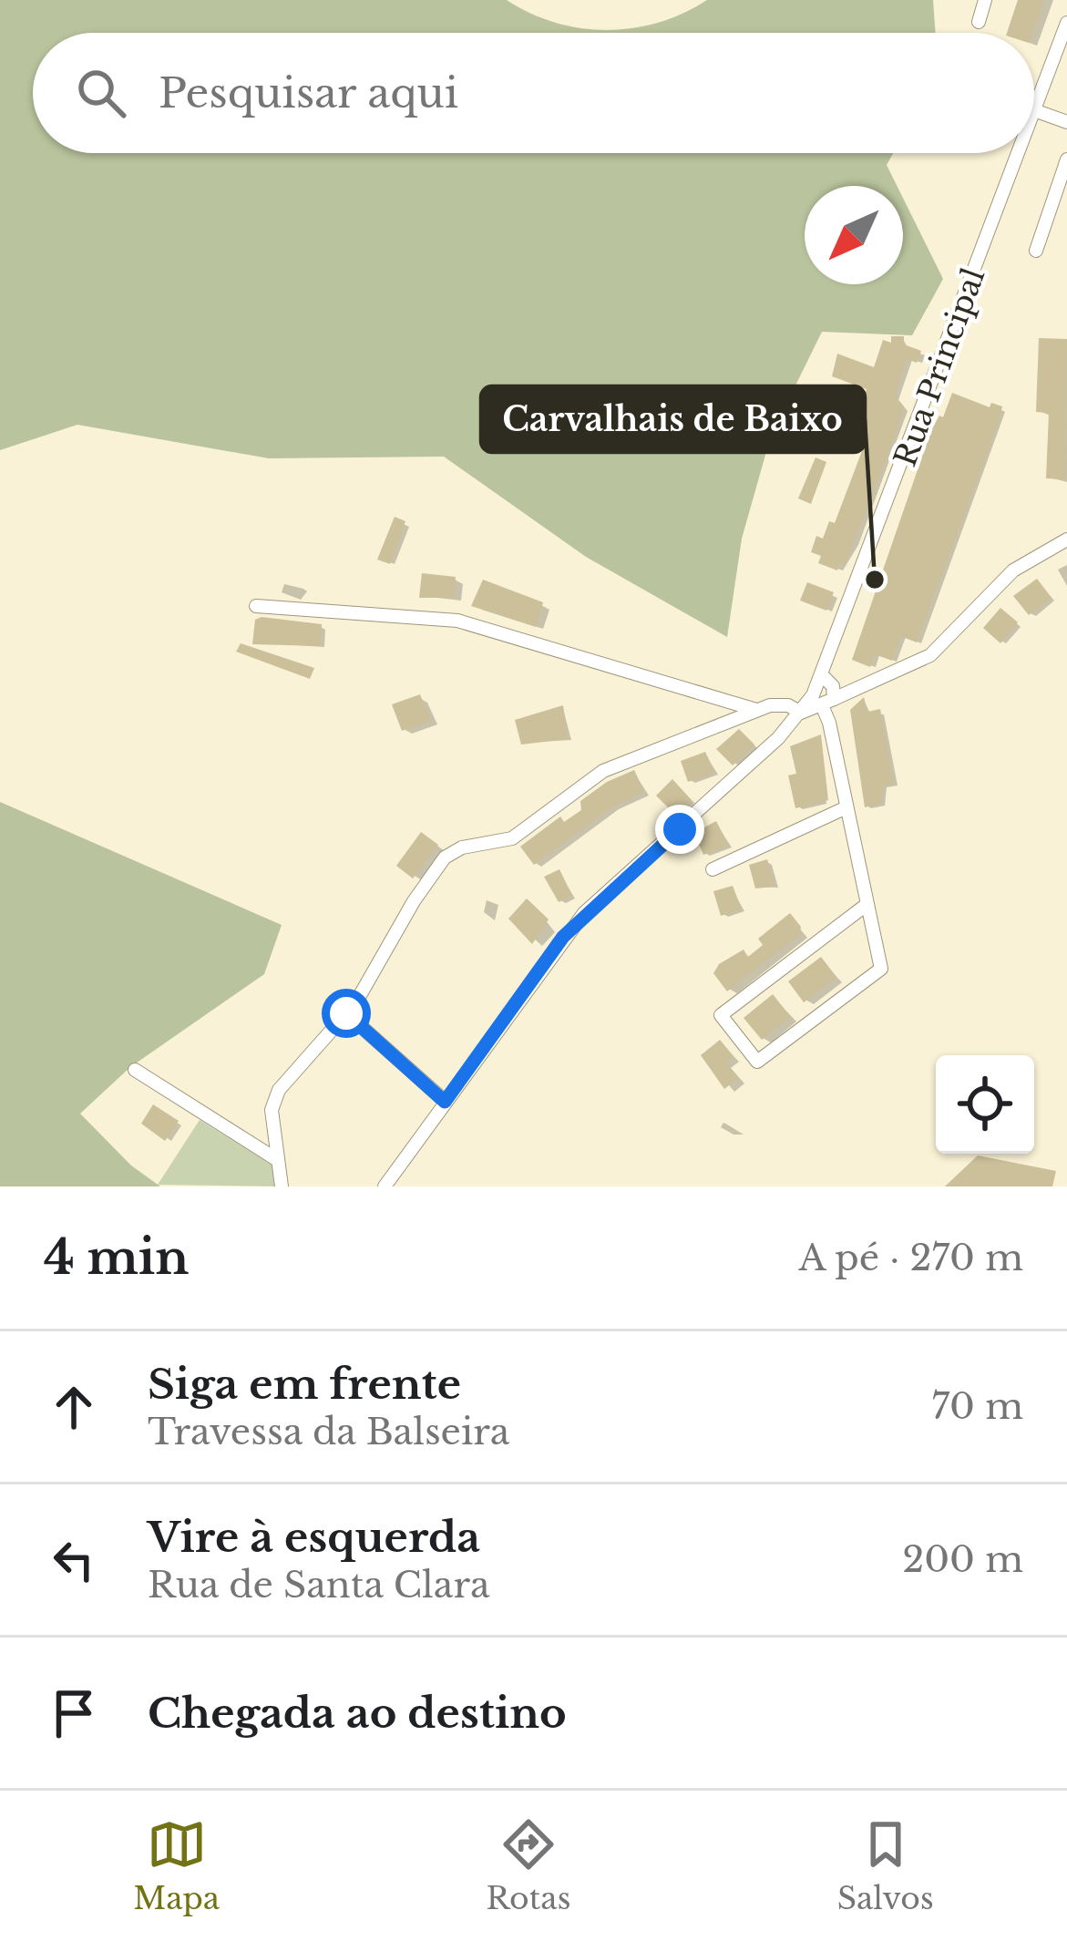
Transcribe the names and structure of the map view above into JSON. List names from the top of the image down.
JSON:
{
  "streets": {
    "street": ["Rua Principal"]
  },
  "places": ["Carvalhais de Baixo"],
  "north": "bottom left",
  "page": {
    "search": "Pesquisar aqui",
    "heading": ["4 min", "A pé · 270 m"],
    "list": [
      ["Siga em frente", "Travessa da Balseira", "70 m"],
      ["Vire à esquerda", "Rua de Santa Clara", "200 m"],
      "Chegada ao destino"
    ],
    "nav": ["Mapa", "Rotas", "Salvos"]
  }
}
